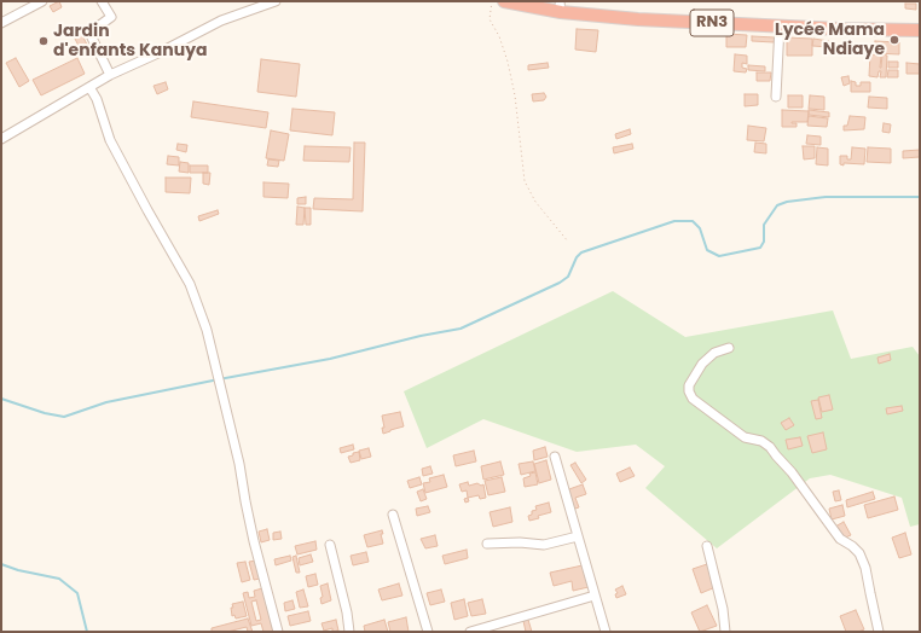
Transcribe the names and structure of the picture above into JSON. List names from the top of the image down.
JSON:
{
  "streets": {
    "highway": ["RN3"]
  },
  "places": ["Lycée Mama Ndiaye", "Jardin d'enfants Kanuya"]
}
